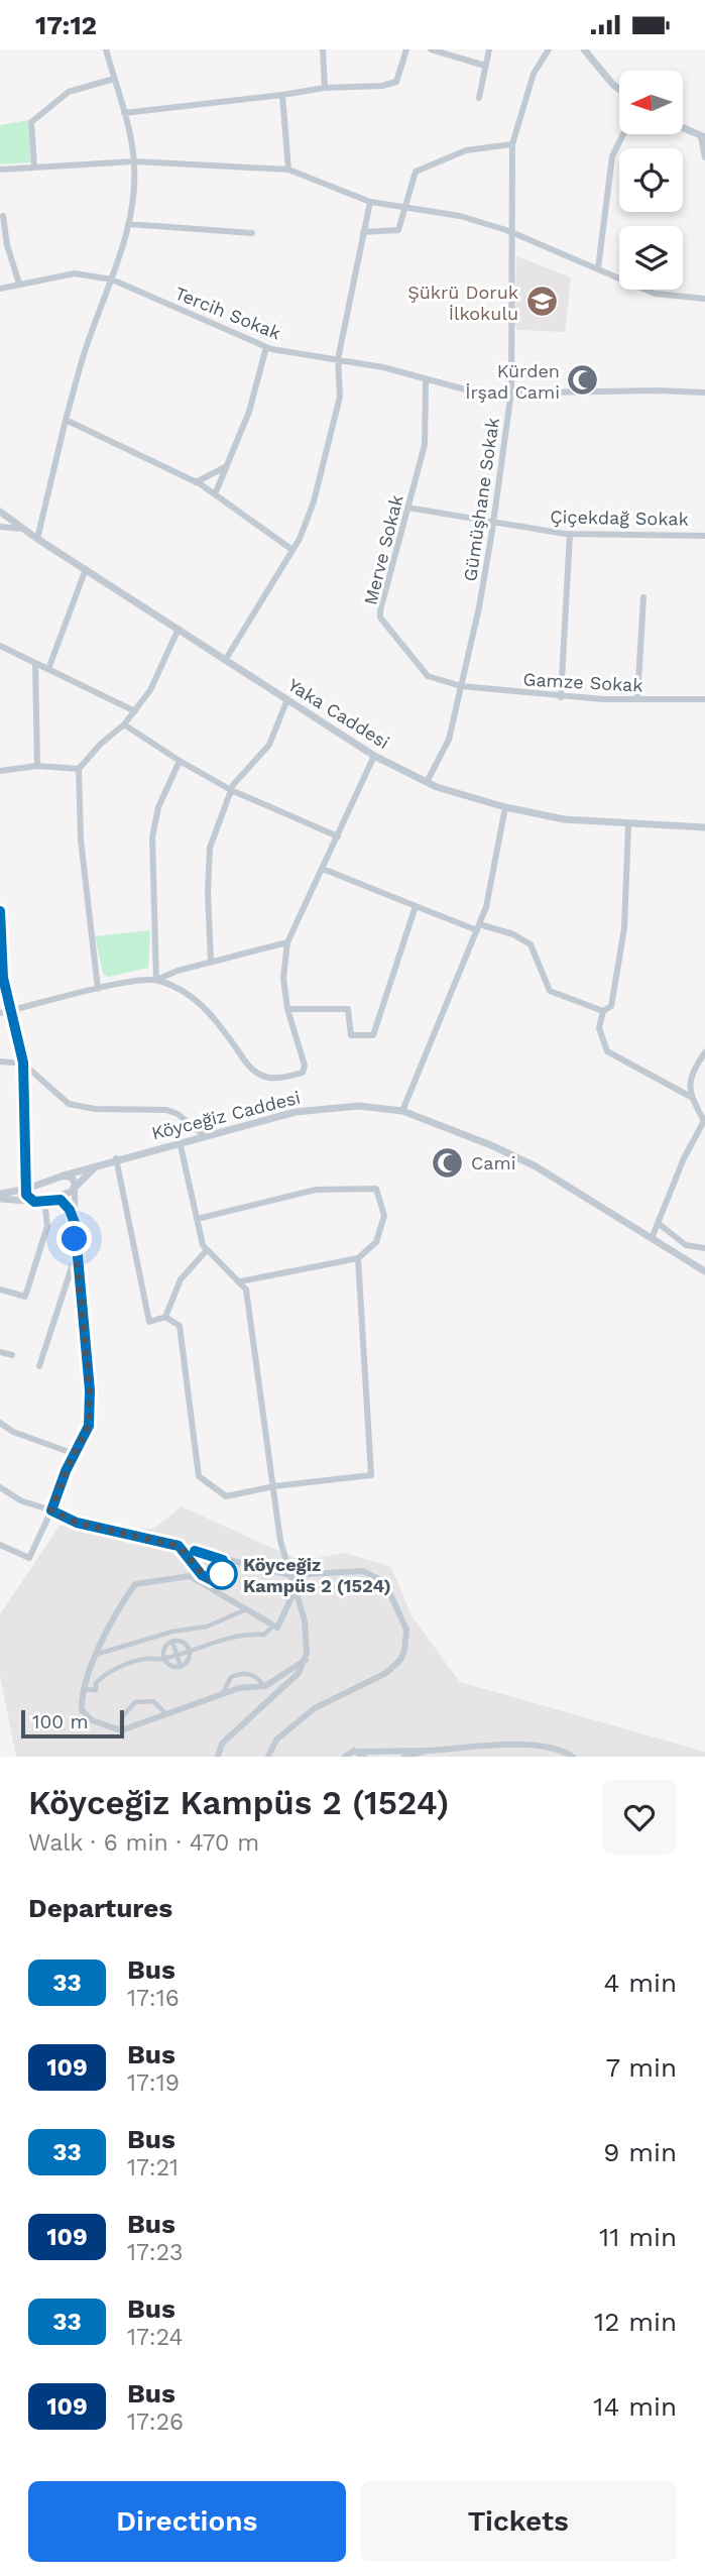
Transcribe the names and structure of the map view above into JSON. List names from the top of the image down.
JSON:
{
  "streets": {
    "street": [
      "Tercih Sokak",
      "Gümüşhane Sokak",
      "Çiçekdağ Sokak",
      "Merve Sokak",
      "Gamze Sokak",
      "Yaka Caddesi",
      "Köyceğiz Caddesi"
    ]
  },
  "crossings": [
    ["Tercih Sokak", "Gümüşhane Sokak"],
    ["Tercih Sokak", "Merve Sokak"],
    ["Gümüşhane Sokak", "Çiçekdağ Sokak"],
    ["Gümüşhane Sokak", "Merve Sokak"],
    ["Gümüşhane Sokak", "Gamze Sokak"],
    ["Gümüşhane Sokak", "Yaka Caddesi"],
    ["Çiçekdağ Sokak", "Merve Sokak"],
    ["Merve Sokak", "Gamze Sokak"]
  ],
  "places": {
    "school or university": ["Şükrü Doruk İlkokulu"],
    "mosque": ["Kürden İrşad Cami", "Cami"],
    "other": ["Köyceğiz Kampüs 2 (1524)"]
  },
  "lines": ["bus line 33"],
  "scale_bar": "100 m",
  "north": "left",
  "page": {
    "status": "17:12",
    "scale": "100 m",
    "heading": [
      ["Köyceğiz Kampüs 2 (1524)", "Walk · 6 min · 470 m"],
      "Departures"
    ],
    "list": [
      {
        "mark": "33",
        "name": "Bus",
        "note": "17:16",
        "value": "4 min"
      },
      {
        "mark": "109",
        "name": "Bus",
        "note": "17:19",
        "value": "7 min"
      },
      {
        "mark": "33",
        "name": "Bus",
        "note": "17:21",
        "value": "9 min"
      },
      {
        "mark": "109",
        "name": "Bus",
        "note": "17:23",
        "value": "11 min"
      },
      {
        "mark": "33",
        "name": "Bus",
        "note": "17:24",
        "value": "12 min"
      },
      {
        "mark": "109",
        "name": "Bus",
        "note": "17:26",
        "value": "14 min"
      }
    ],
    "buttons": ["Directions", "Tickets"]
  }
}
